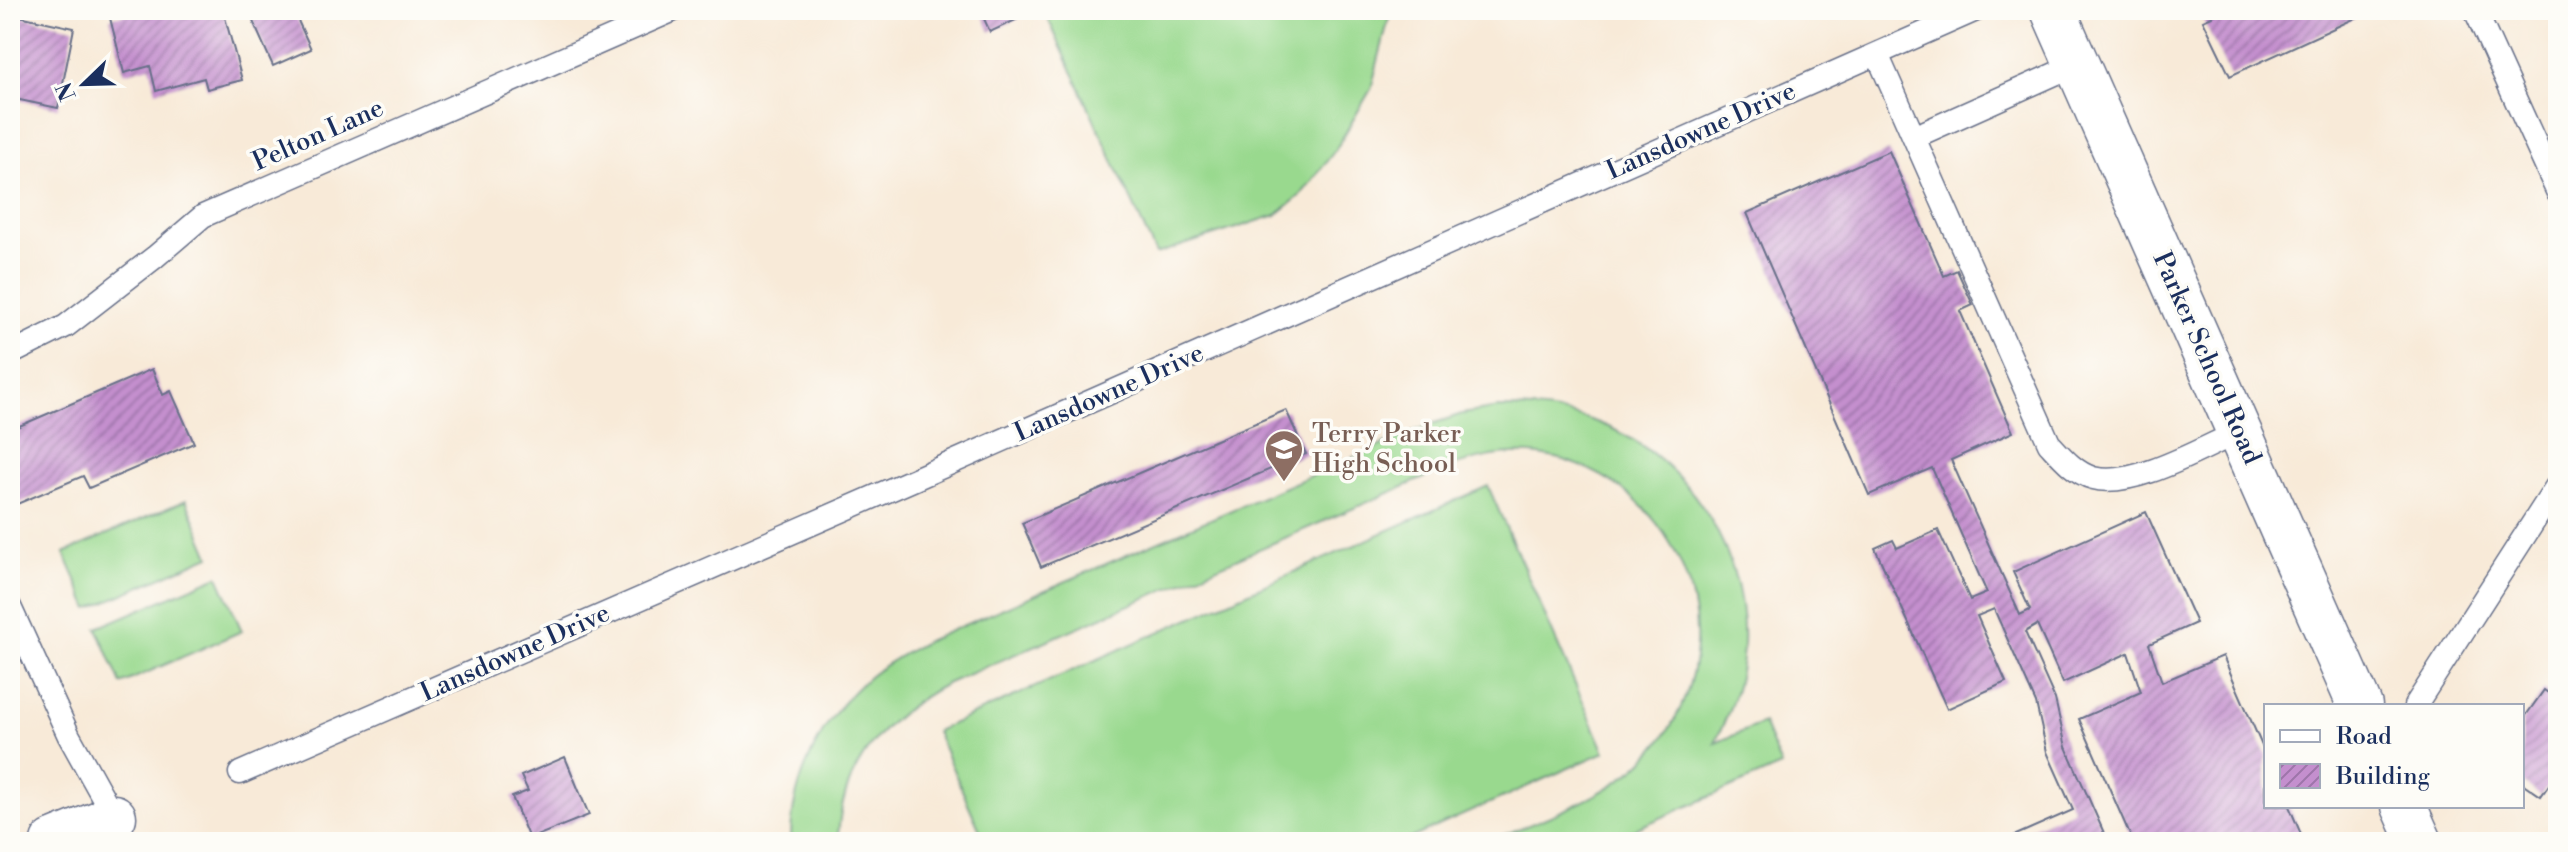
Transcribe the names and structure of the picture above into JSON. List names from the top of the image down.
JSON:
{
  "streets": {
    "street": ["Parker School Road"],
    "lane": ["Lansdowne Drive", "Pelton Lane"]
  },
  "places": {
    "school or university": ["Terry Parker High School"]
  },
  "legend": ["Road", "Building"],
  "north": "bottom left"
}
